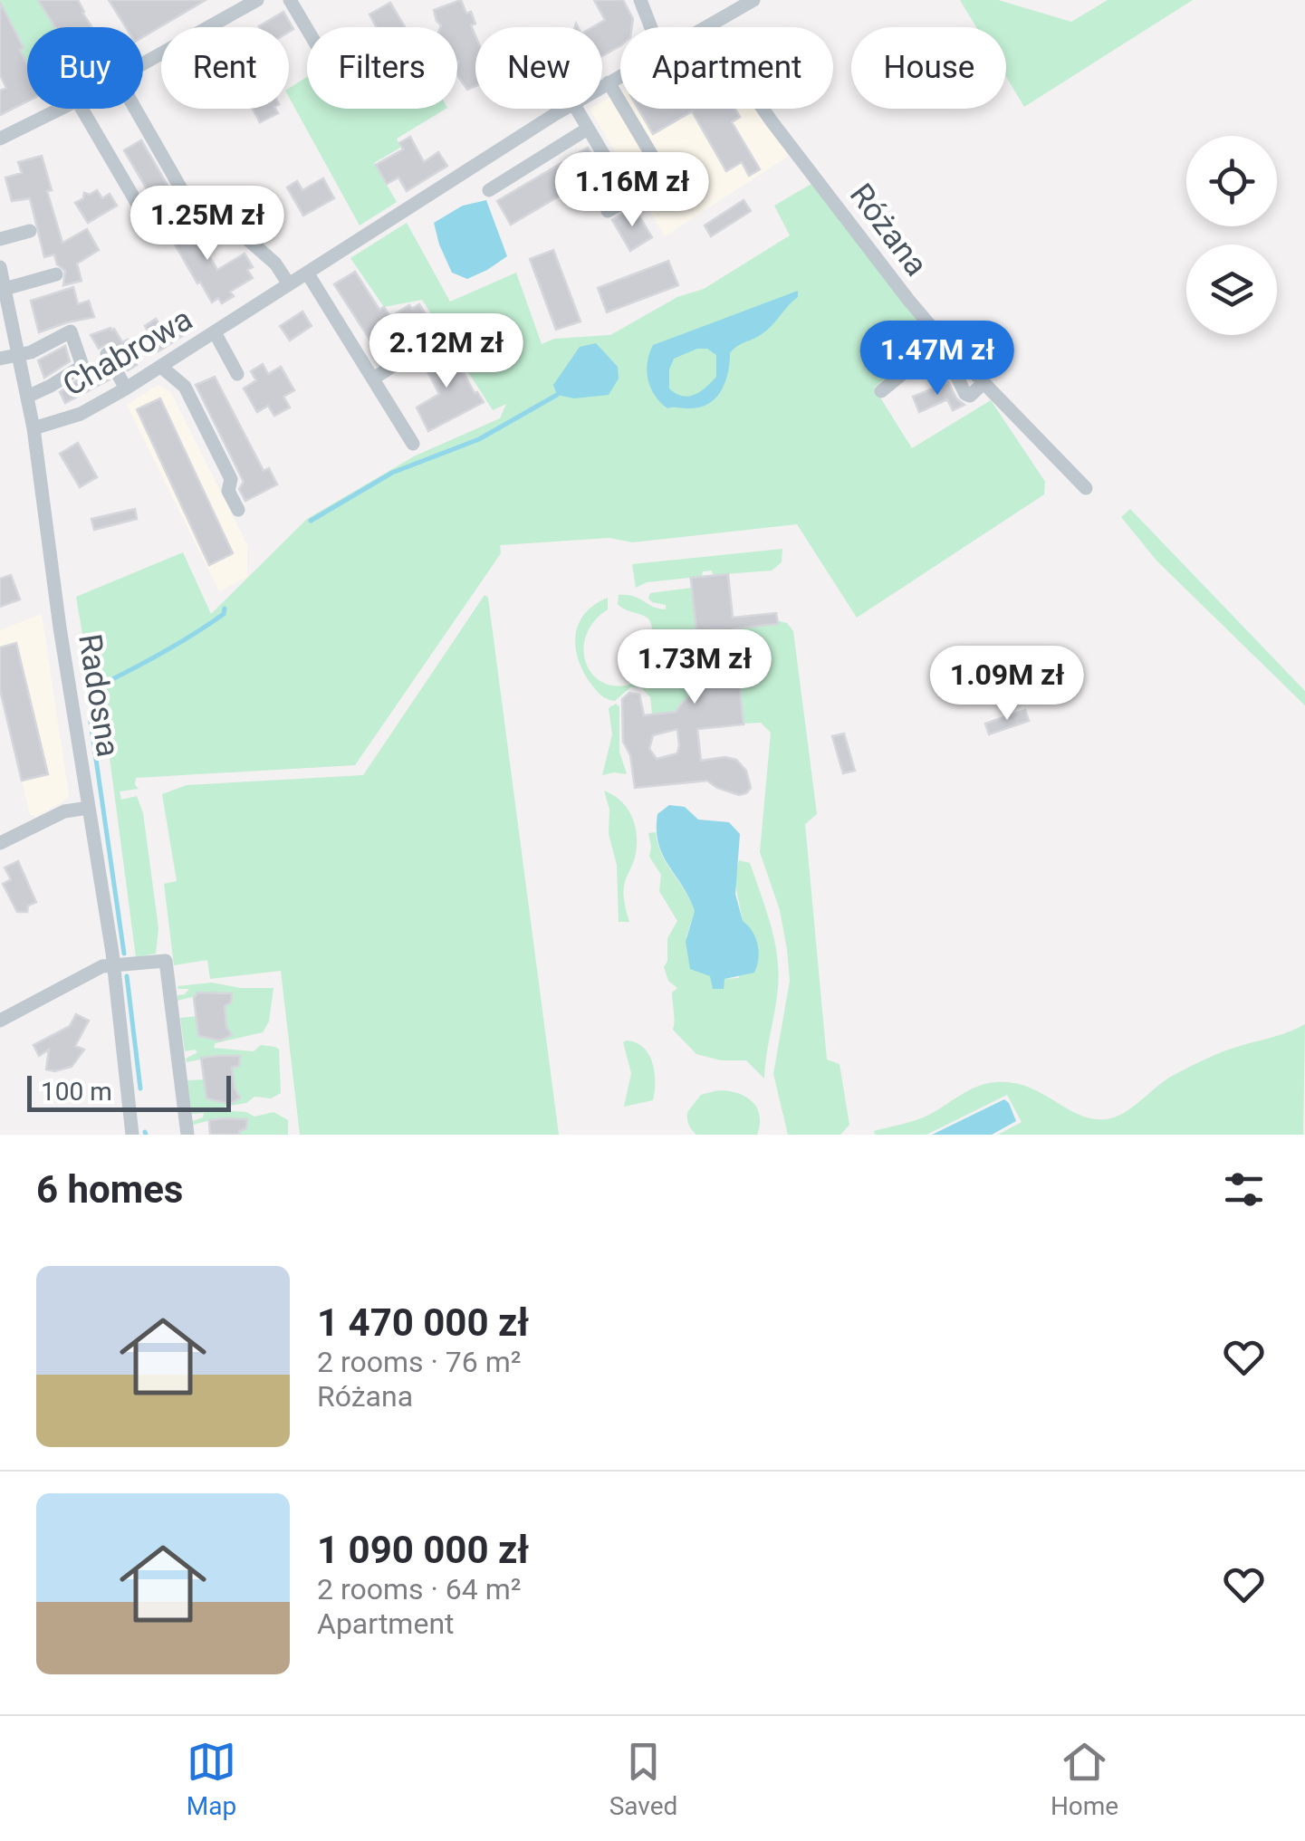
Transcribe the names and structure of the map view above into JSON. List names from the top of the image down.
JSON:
{
  "streets": {
    "street": ["Różana", "Chabrowa", "Radosna"]
  },
  "crossings": [
    ["Chabrowa", "Radosna"]
  ],
  "scale_bar": "100 m",
  "page": {
    "chip": [
      "Buy",
      "Rent",
      "Filters",
      "New",
      "Apartment",
      "House"
    ],
    "price": [
      "1.16M zł",
      "1.25M zł",
      "2.12M zł",
      "1.47M zł",
      "1.73M zł",
      "1.09M zł"
    ],
    "scale": "100 m",
    "heading": "6 homes",
    "list": [
      {
        "name": "1 470 000 zł",
        "note": "2 rooms · 76 m² · Różana"
      },
      {
        "name": "1 090 000 zł",
        "note": "2 rooms · 64 m² · Apartment"
      }
    ],
    "tabs": ["Map", "Saved", "Home"]
  }
}
